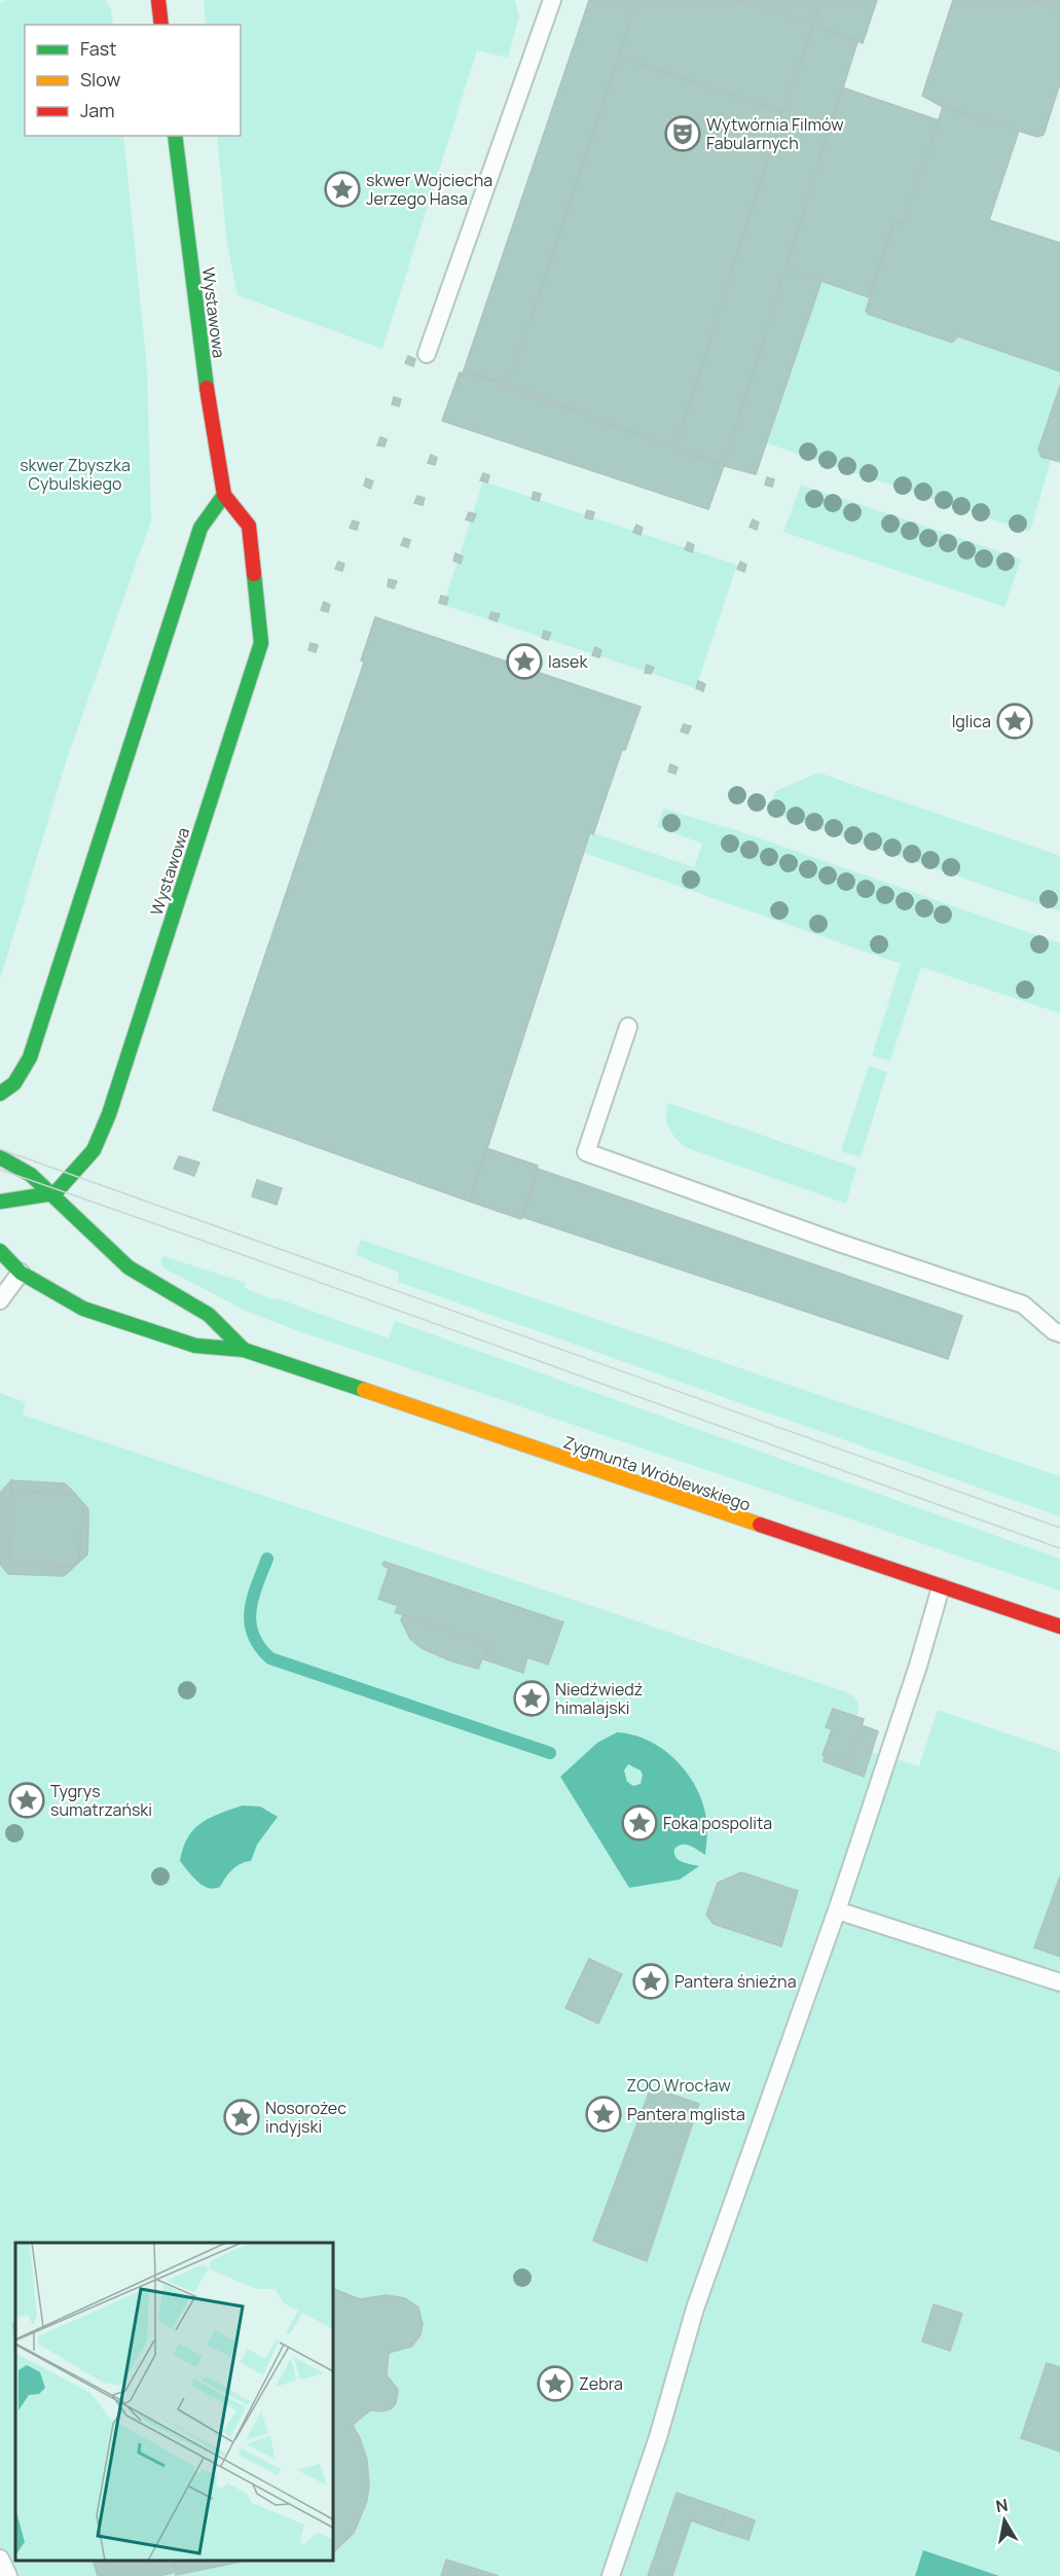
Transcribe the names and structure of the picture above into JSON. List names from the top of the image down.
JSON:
{
  "streets": {
    "main road": ["Wystawowa", "Zygmunta Wróblewskiego"]
  },
  "crossings": [
    ["Wystawowa", "Zygmunta Wróblewskiego"]
  ],
  "parks": ["skwer Zbyszka Cybulskiego", "ZOO Wrocław"],
  "places": {
    "theatre": ["Wytwórnia Filmów Fabularnych"],
    "place": [
      "skwer Wojciecha Jerzego Hasa",
      "Iasek",
      "Iglica",
      "Niedźwiedź himalajski",
      "Tygrys sumatrzański",
      "Foka pospolita",
      "Pantera śnieżna",
      "Pantera mglista",
      "Nosorożec indyjski",
      "Zebra"
    ]
  },
  "legend": ["Fast", "Slow", "Jam"],
  "north": "top"
}
